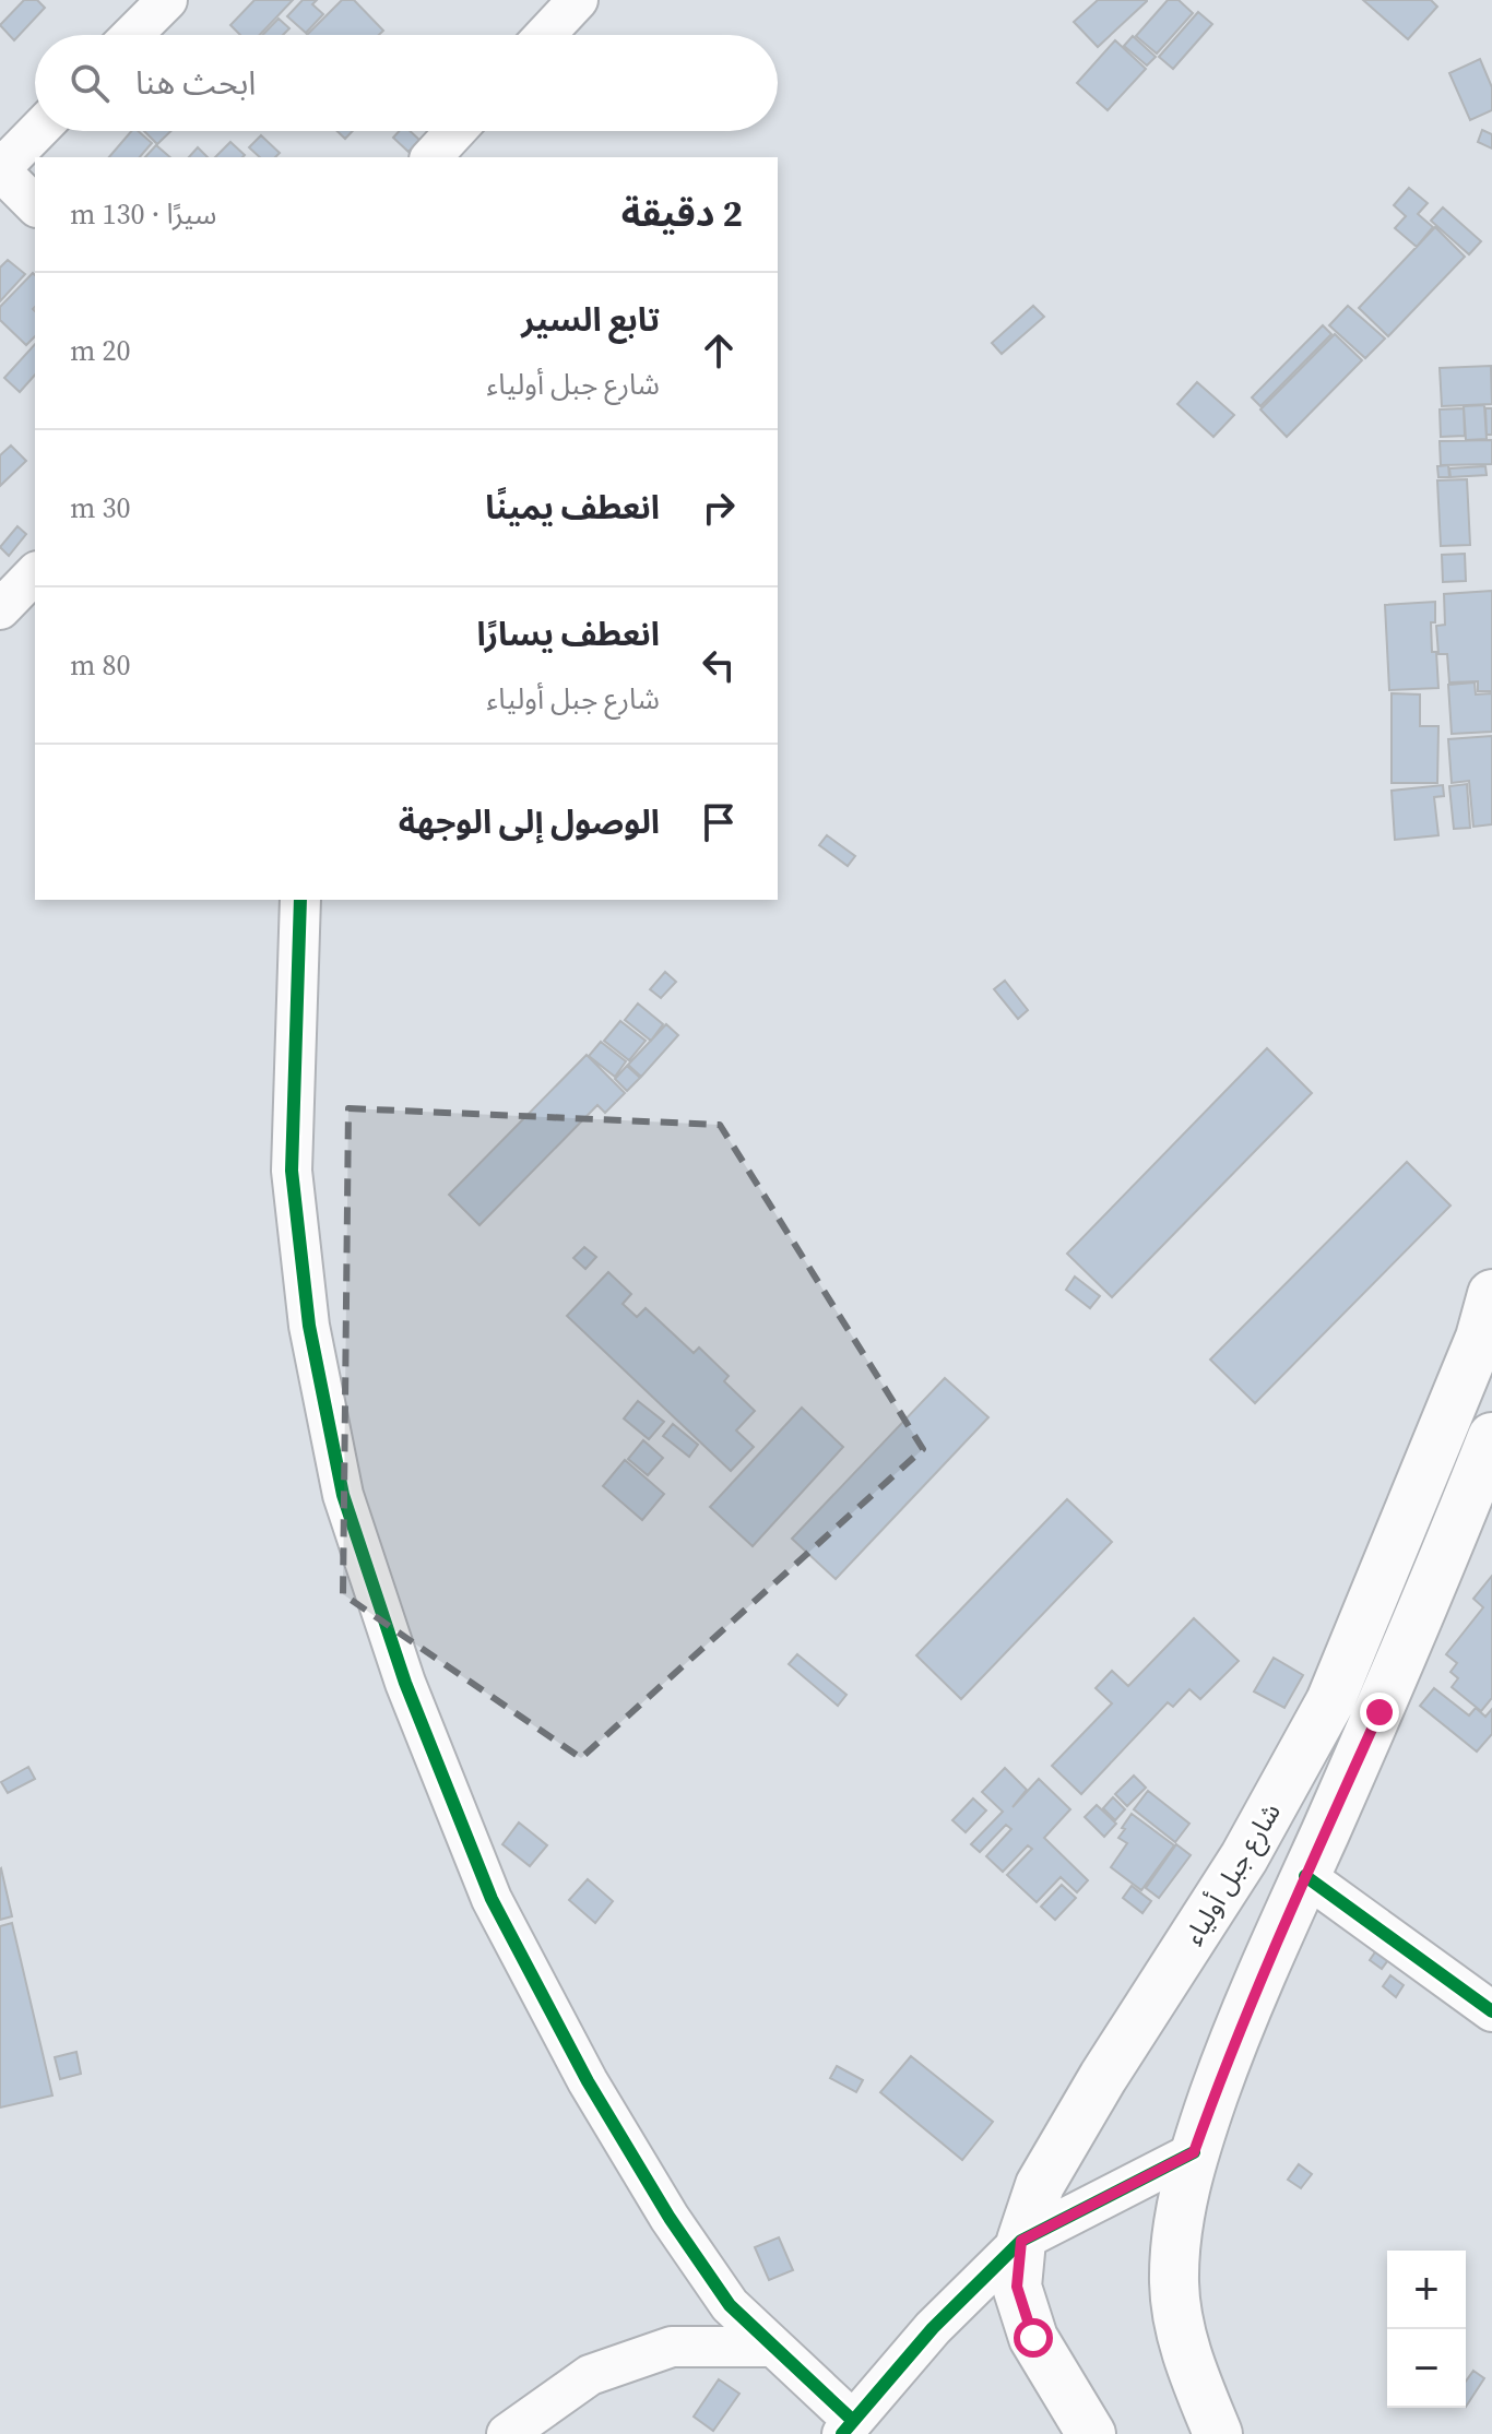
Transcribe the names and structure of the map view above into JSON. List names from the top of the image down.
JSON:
{
  "streets": {
    "main road": ["شارع جبل أولياء"]
  },
  "page": {
    "search": "ابحث هنا",
    "heading": ["2 دقيقة", "سيرًا · 130 m"],
    "list": [
      ["تابع السير", "شارع جبل أولياء", "20 m"],
      ["انعطف يمينًا", "30 m"],
      ["انعطف يسارًا", "شارع جبل أولياء", "80 m"],
      "الوصول إلى الوجهة"
    ],
    "map_buttons": ["+", "−"]
  }
}
